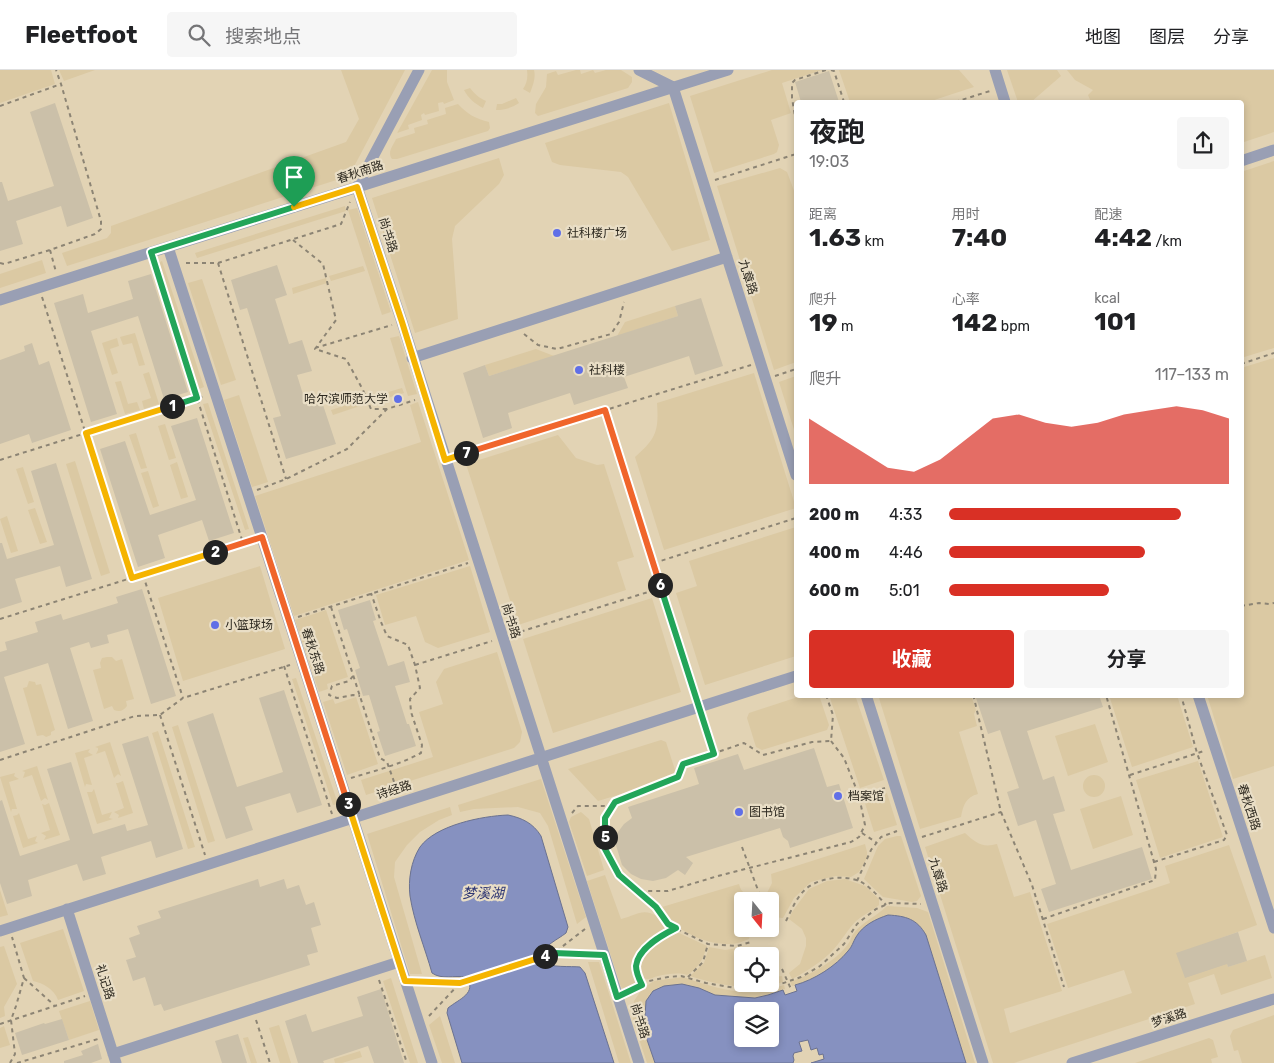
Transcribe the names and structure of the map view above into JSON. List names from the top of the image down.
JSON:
{
  "streets": {
    "lane": [
      "春秋南路",
      "尚书路",
      "九章路",
      "春秋东路",
      "诗经路",
      "春秋西路",
      "礼记路",
      "梦溪路"
    ]
  },
  "crossings": [
    ["春秋南路", "尚书路"],
    ["春秋南路", "九章路"],
    ["春秋南路", "春秋东路"],
    ["尚书路", "诗经路"],
    ["春秋东路", "诗经路"],
    ["诗经路", "礼记路"]
  ],
  "water": ["梦溪湖"],
  "places": [
    "社科楼广场",
    "社科楼",
    "哈尔滨师范大学",
    "小篮球场",
    "档案馆",
    "图书馆"
  ],
  "north": "bottom",
  "page": {
    "header": "Fleetfoot",
    "search": "搜索地点",
    "nav": ["地图", "图层", "分享"],
    "heading": ["夜跑", "19:03"],
    "stats": [
      ["距离", "1.63 km"],
      ["用时", "7:40"],
      ["配速", "4:42 /km"],
      ["爬升", "19 m"],
      ["心率", "142 bpm"],
      ["kcal", "101"]
    ],
    "chart": ["爬升", "117–133 m"],
    "pins": [
      "1",
      "7",
      "2",
      "6",
      "3",
      "5",
      "4"
    ],
    "list": [
      {
        "name": "200 m",
        "note": "4:33"
      },
      {
        "name": "400 m",
        "note": "4:46"
      },
      {
        "name": "600 m",
        "note": "5:01"
      }
    ],
    "buttons": ["收藏", "分享"]
  }
}
